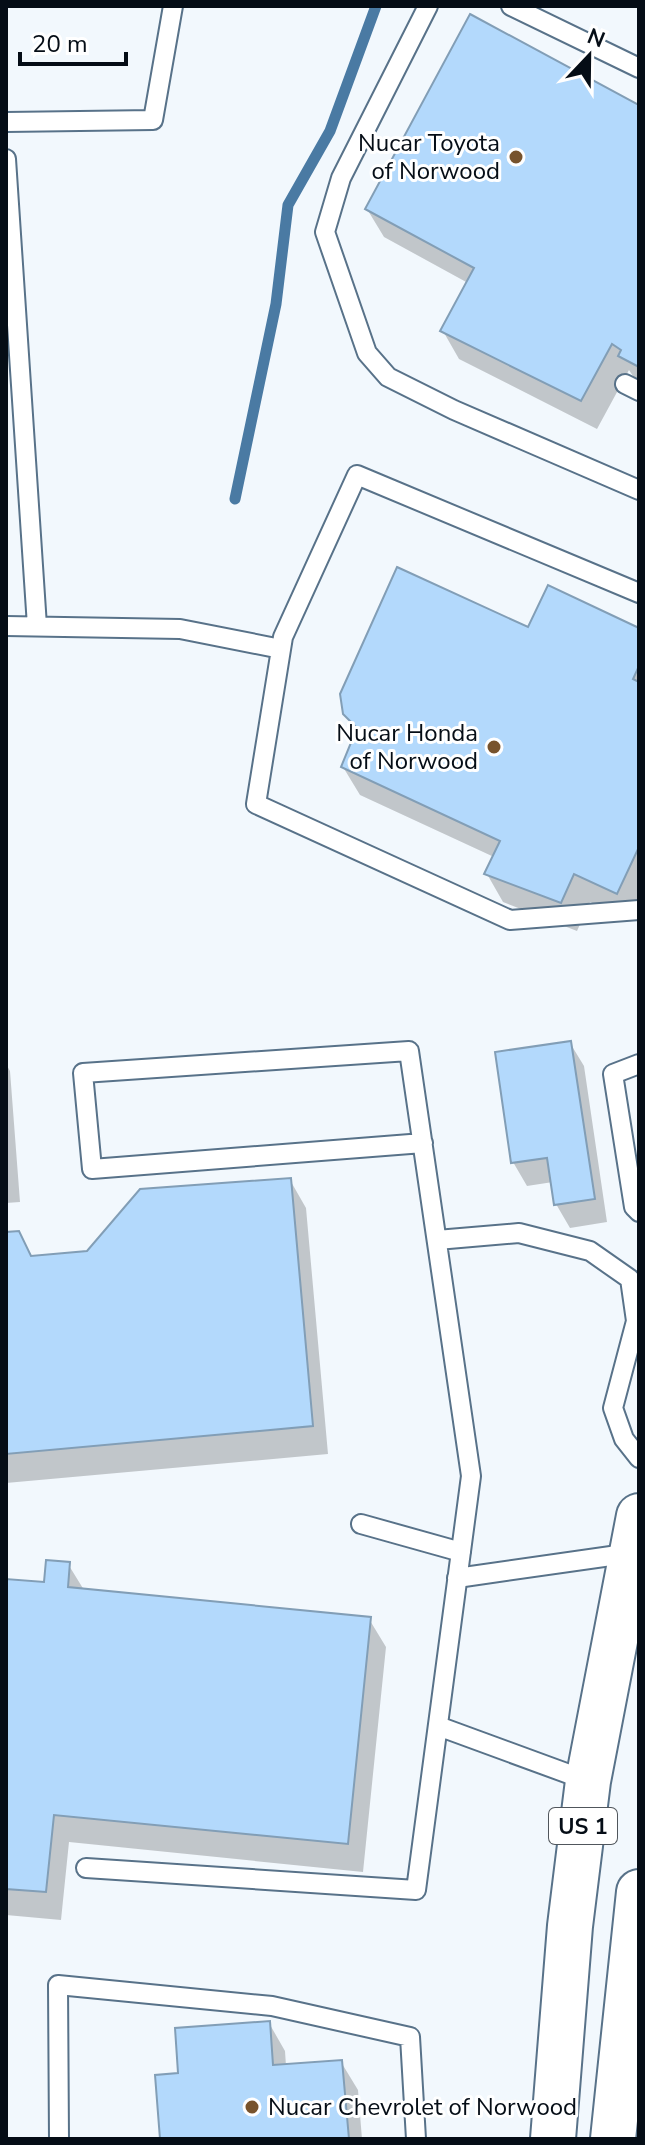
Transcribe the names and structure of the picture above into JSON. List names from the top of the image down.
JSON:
{
  "streets": {
    "main road": ["US 1"]
  },
  "places": ["Nucar Toyota of Norwood", "Nucar Honda of Norwood", "Nucar Chevrolet of Norwood"],
  "scale_bar": "20 m",
  "north": "top"
}
